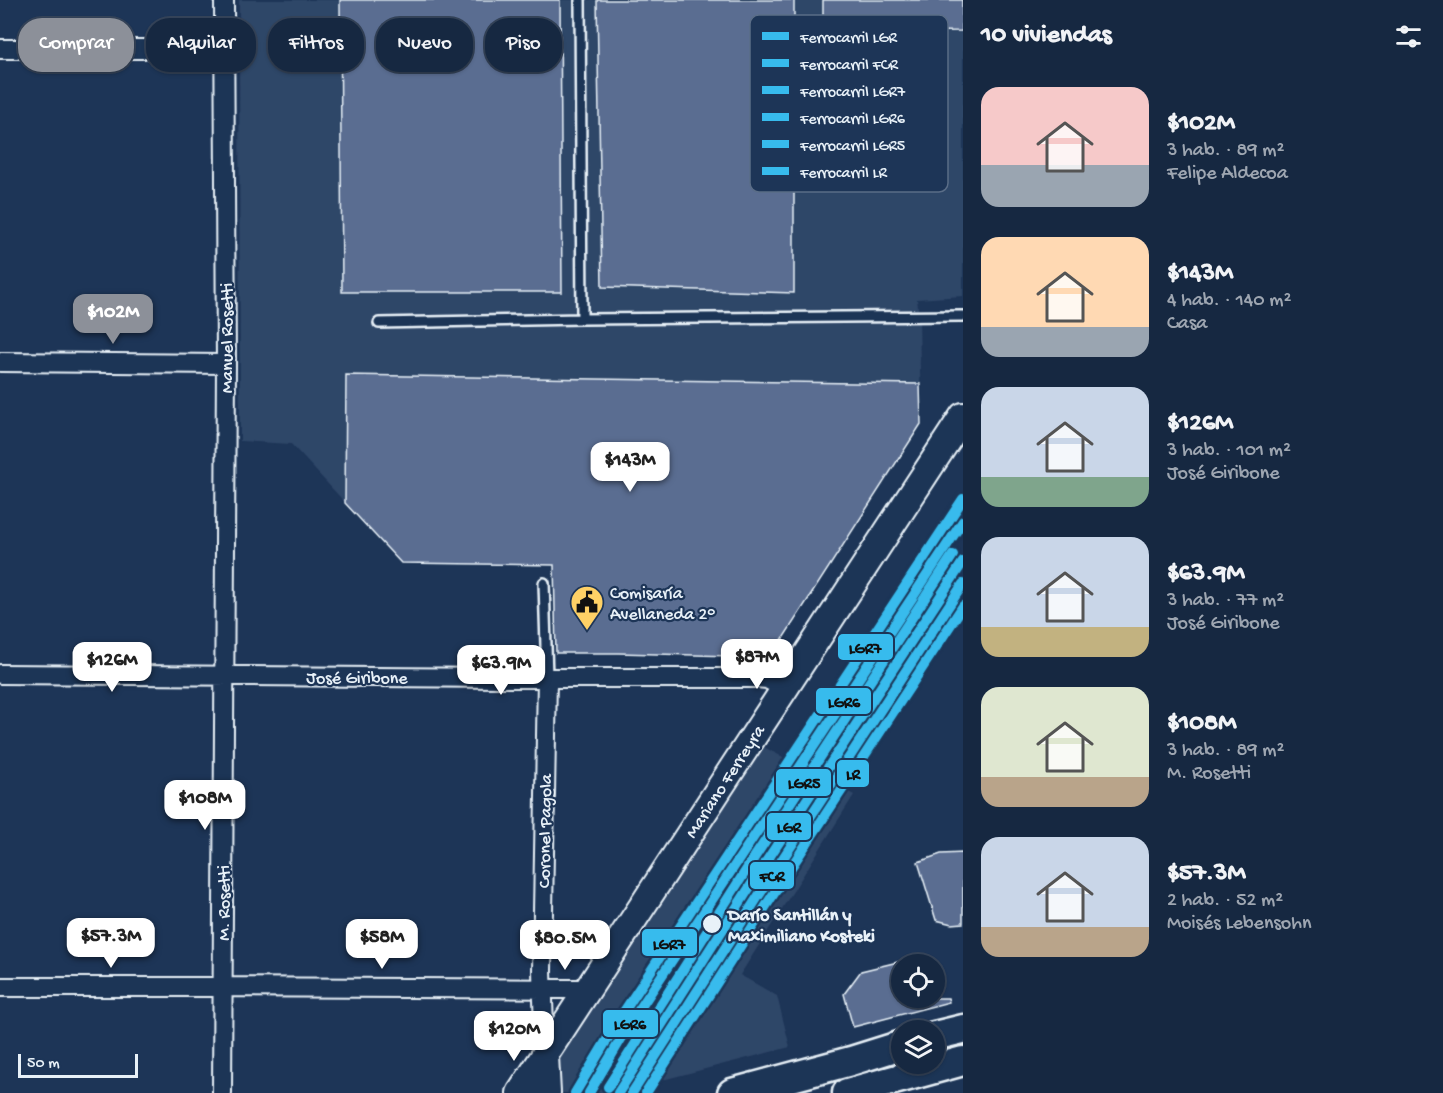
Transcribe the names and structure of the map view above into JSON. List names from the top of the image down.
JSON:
{
  "streets": {
    "street": [
      "Manuel Rosetti",
      "José Giribone",
      "Mariano Ferreyra",
      "Coronel Pagola",
      "M. Rosetti"
    ]
  },
  "crossings": [
    ["Manuel Rosetti", "José Giribone"],
    ["Manuel Rosetti", "M. Rosetti"],
    ["José Giribone", "Mariano Ferreyra"],
    ["José Giribone", "Coronel Pagola"],
    ["José Giribone", "M. Rosetti"],
    ["Mariano Ferreyra", "Coronel Pagola"]
  ],
  "places": {
    "public building": ["Comisaría Avellaneda 2°"],
    "other": ["Darío Santillán y Maximiliano Kosteki"]
  },
  "lines": [
    "rail line LGR7",
    "rail line LGR6",
    "rail line LGR5",
    "rail line LGR",
    "rail line FCR",
    "rail line LR"
  ],
  "legend": [
    "Ferrocarril LGR",
    "Ferrocarril FCR",
    "Ferrocarril LGR7",
    "Ferrocarril LGR6",
    "Ferrocarril LGR5",
    "Ferrocarril LR"
  ],
  "scale_bar": "50 m",
  "page": {
    "heading": "10 viviendas",
    "chip": [
      "Comprar",
      "Alquilar",
      "Filtros",
      "Nuevo",
      "Piso"
    ],
    "list": [
      {
        "name": "$102M",
        "note": "3 hab. · 89 m² · Felipe Aldecoa"
      },
      {
        "name": "$143M",
        "note": "4 hab. · 140 m² · Casa"
      },
      {
        "name": "$126M",
        "note": "3 hab. · 101 m² · José Giribone"
      },
      {
        "name": "$63.9M",
        "note": "3 hab. · 77 m² · José Giribone"
      },
      {
        "name": "$108M",
        "note": "3 hab. · 89 m² · M. Rosetti"
      },
      {
        "name": "$57.3M",
        "note": "2 hab. · 52 m² · Moisés Lebensohn"
      }
    ],
    "price": [
      "$102M",
      "$143M",
      "$87M",
      "$126M",
      "$63.9M",
      "$108M",
      "$57.3M",
      "$58M",
      "$80.5M",
      "$120M"
    ],
    "scale": "50 m"
  }
}
